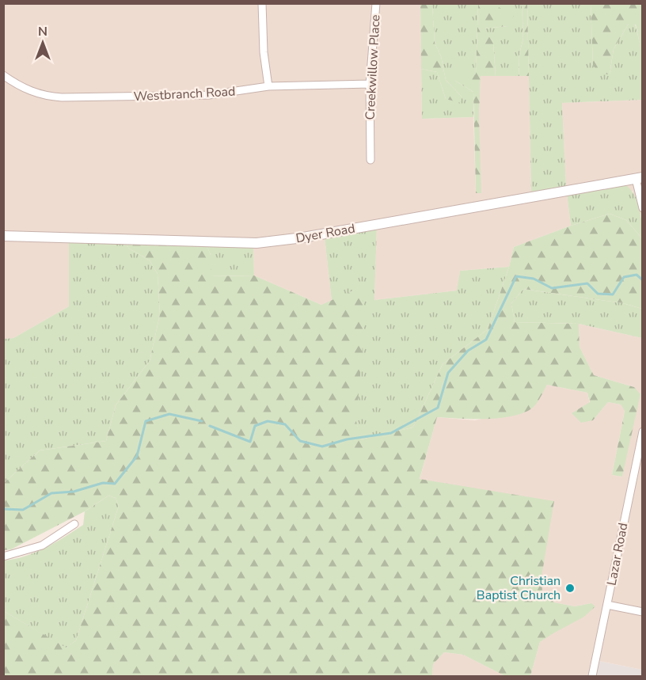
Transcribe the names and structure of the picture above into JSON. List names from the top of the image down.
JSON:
{
  "streets": {
    "street": [
      "Creekwillow Place",
      "Westbranch Road",
      "Dyer Road",
      "Lazar Road"
    ]
  },
  "crossings": [
    ["Creekwillow Place", "Westbranch Road"]
  ],
  "places": ["Christian Baptist Church"],
  "north": "top"
}
